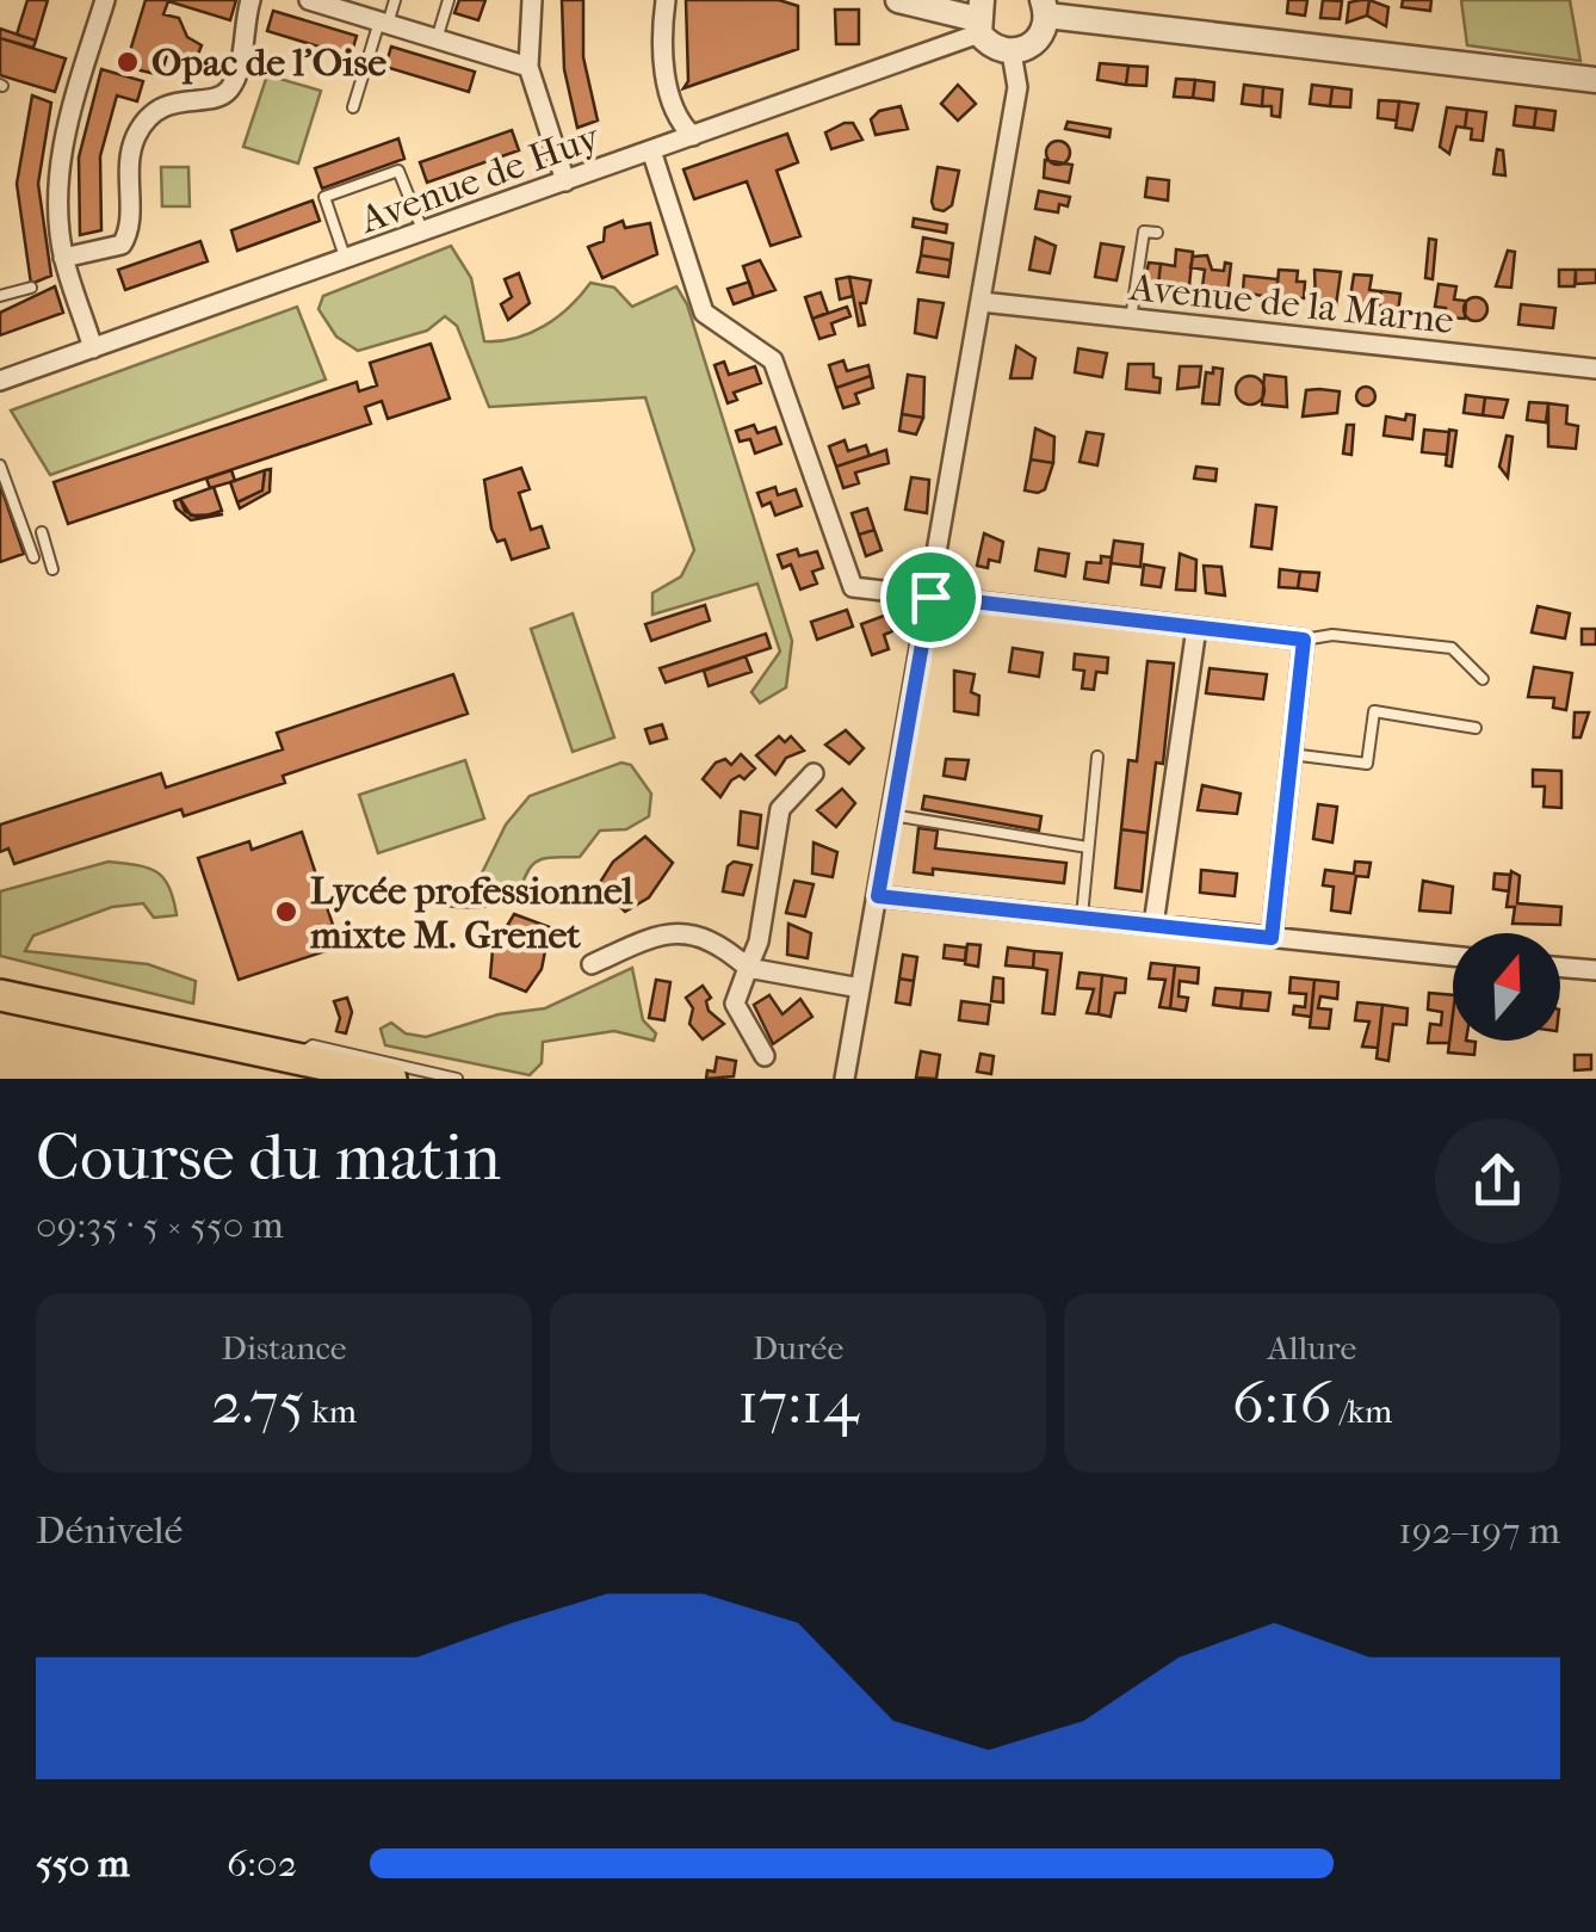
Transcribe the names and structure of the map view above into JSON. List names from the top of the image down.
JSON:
{
  "streets": {
    "street": ["Avenue de Huy", "Avenue de la Marne"]
  },
  "places": ["Opac de l'Oise", "Lycée professionnel mixte M. Grenet"],
  "north": "top",
  "page": {
    "heading": ["Course du matin", "09:35 · 5 × 550 m"],
    "stats": [
      ["Distance", "2.75 km"],
      ["Durée", "17:14"],
      ["Allure", "6:16 /km"]
    ],
    "chart": ["Dénivelé", "192–197 m"],
    "list": [
      {
        "name": "550 m",
        "note": "6:02"
      }
    ]
  }
}
